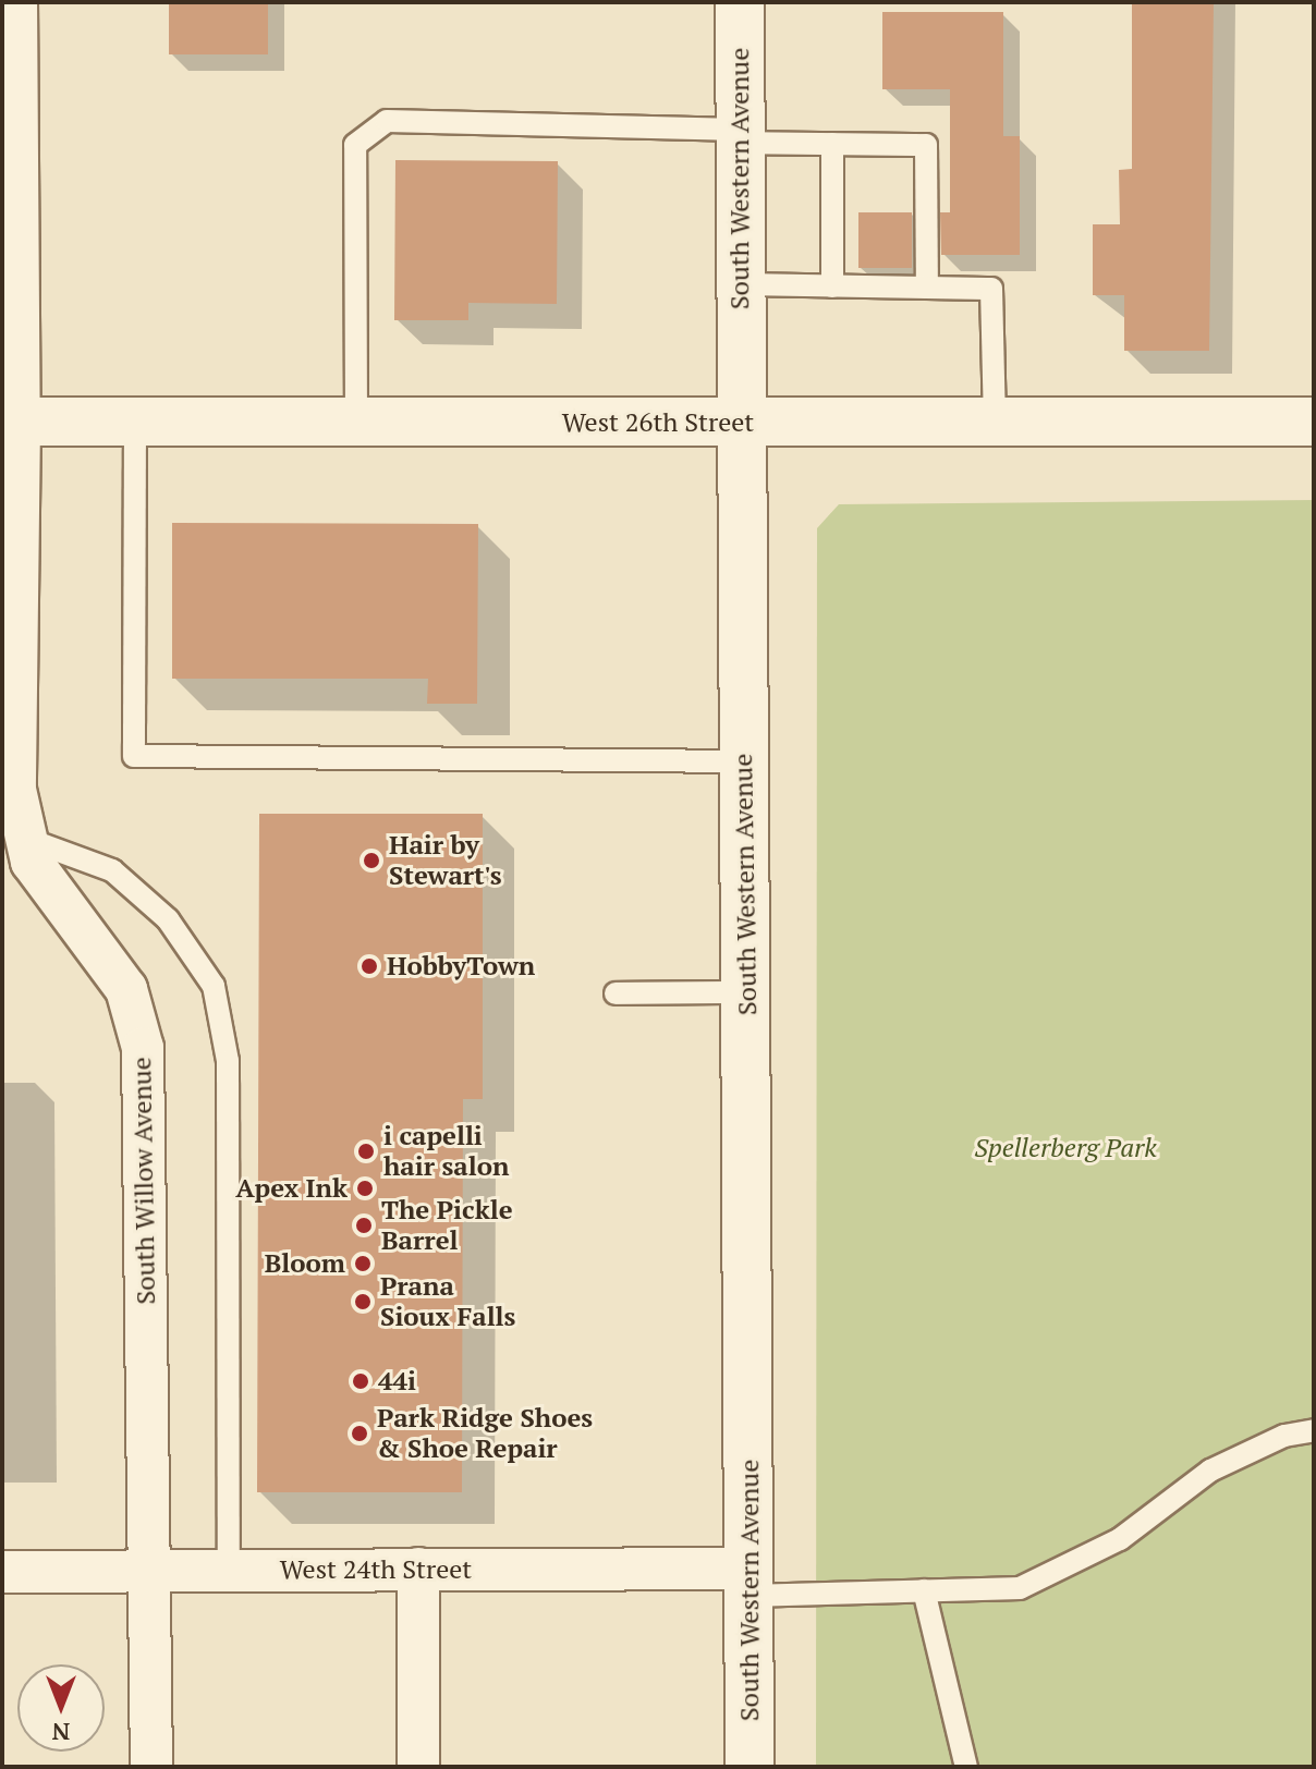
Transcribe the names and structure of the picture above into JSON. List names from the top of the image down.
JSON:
{
  "streets": {
    "street": [
      "South Western Avenue",
      "West 26th Street",
      "South Willow Avenue",
      "West 24th Street"
    ]
  },
  "crossings": [
    ["South Western Avenue", "West 26th Street"],
    ["South Western Avenue", "West 24th Street"],
    ["West 26th Street", "South Willow Avenue"],
    ["South Willow Avenue", "West 24th Street"]
  ],
  "parks": ["Spellerberg Park"],
  "places": [
    "Hair by Stewart's",
    "HobbyTown",
    "i capelli hair salon",
    "Apex Ink",
    "The Pickle Barrel",
    "Bloom",
    "Prana Sioux Falls",
    "44i",
    "Park Ridge Shoes & Shoe Repair"
  ],
  "north": "bottom"
}
